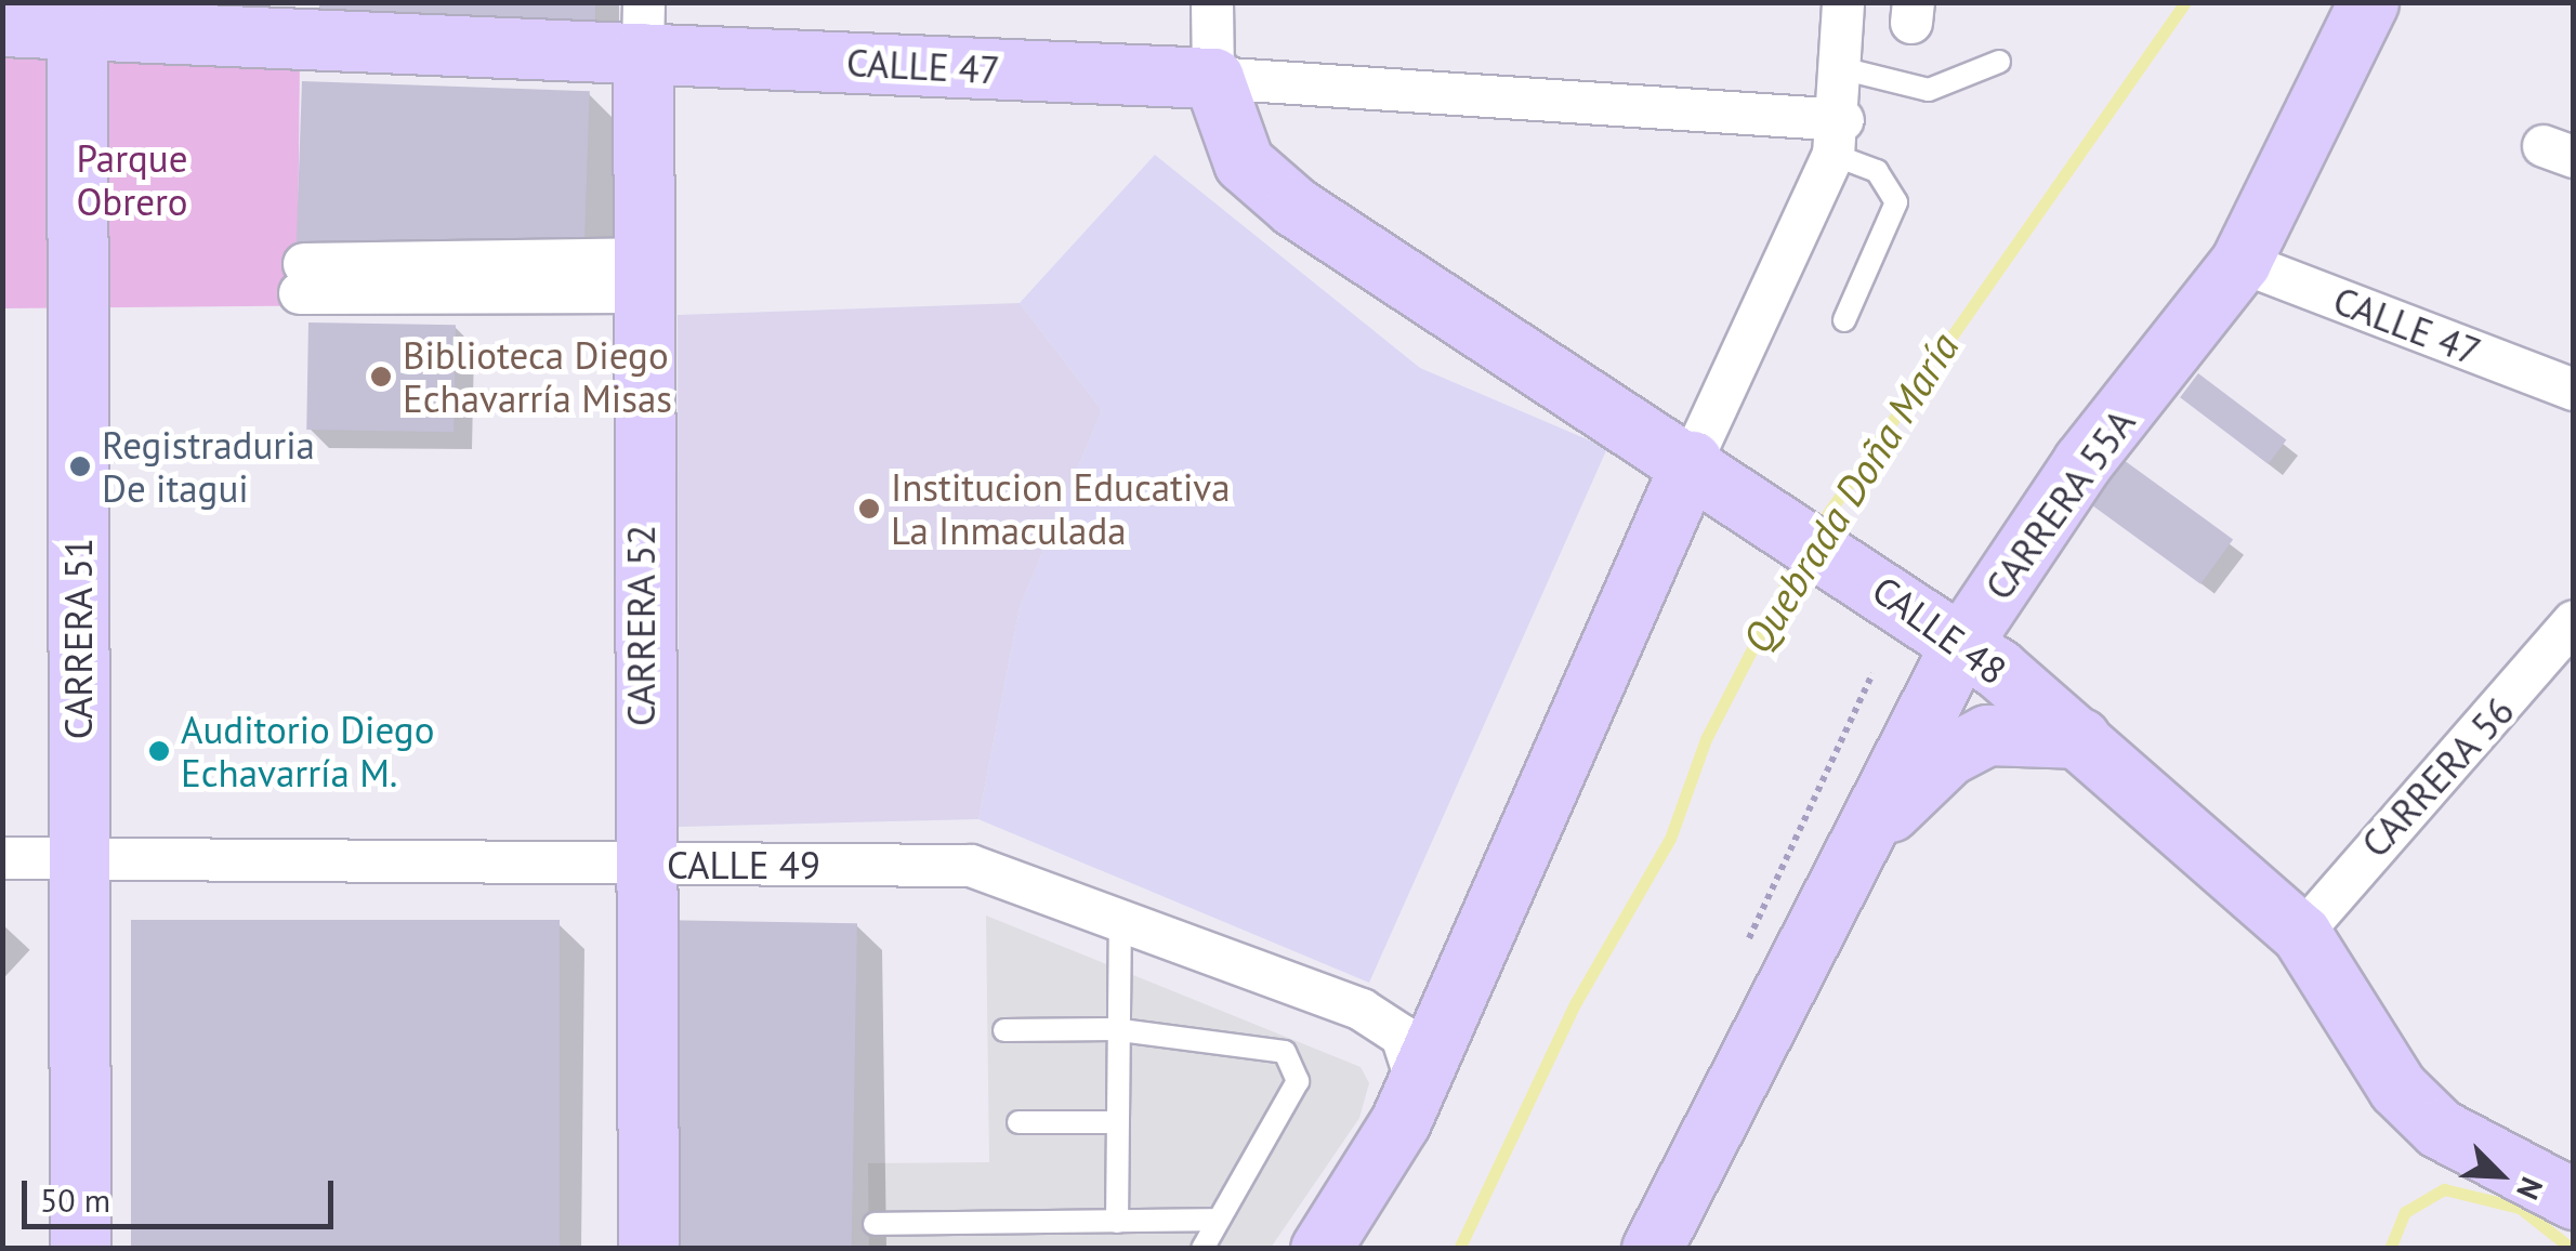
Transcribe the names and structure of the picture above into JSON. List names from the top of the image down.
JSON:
{
  "streets": {
    "street": [
      "CALLE 47",
      "CARRERA 55A",
      "CARRERA 52",
      "CALLE 48",
      "CARRERA 51",
      "CARRERA 56",
      "CALLE 49"
    ]
  },
  "crossings": [
    ["CALLE 47", "CARRERA 55A"],
    ["CALLE 47", "CARRERA 52"],
    ["CALLE 47", "CALLE 48"],
    ["CALLE 47", "CARRERA 51"],
    ["CARRERA 55A", "CALLE 48"],
    ["CARRERA 52", "CALLE 49"],
    ["CALLE 48", "CARRERA 56"],
    ["CARRERA 51", "CALLE 49"]
  ],
  "water": ["Quebrada Doña María"],
  "parks": ["Parque Obrero"],
  "places": [
    "Biblioteca Diego Echavarría Misas",
    "Registraduria De itagui",
    "Institucion Educativa La Inmaculada",
    "Auditorio Diego Echavarría M."
  ],
  "scale_bar": "50 m",
  "north": "bottom right"
}
